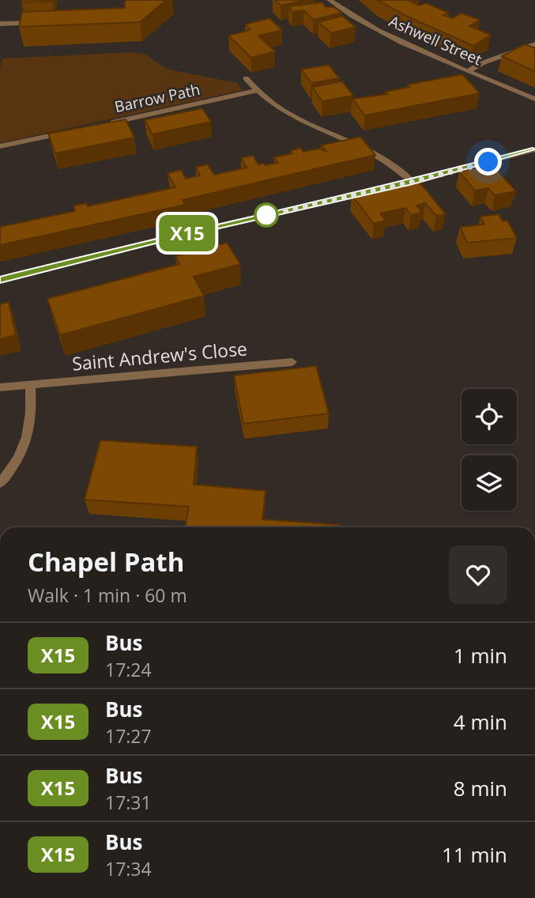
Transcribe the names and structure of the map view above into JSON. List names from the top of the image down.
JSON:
{
  "streets": {
    "street": ["Ashwell Street", "Barrow Path", "Saint Andrew's Close"]
  },
  "lines": ["bus line X15"],
  "page": {
    "on_map": "X15",
    "heading": ["Chapel Path", "Walk · 1 min · 60 m"],
    "list": [
      {
        "mark": "X15",
        "name": "Bus",
        "note": "17:24",
        "value": "1 min"
      },
      {
        "mark": "X15",
        "name": "Bus",
        "note": "17:27",
        "value": "4 min"
      },
      {
        "mark": "X15",
        "name": "Bus",
        "note": "17:31",
        "value": "8 min"
      },
      {
        "mark": "X15",
        "name": "Bus",
        "note": "17:34",
        "value": "11 min"
      }
    ]
  }
}
